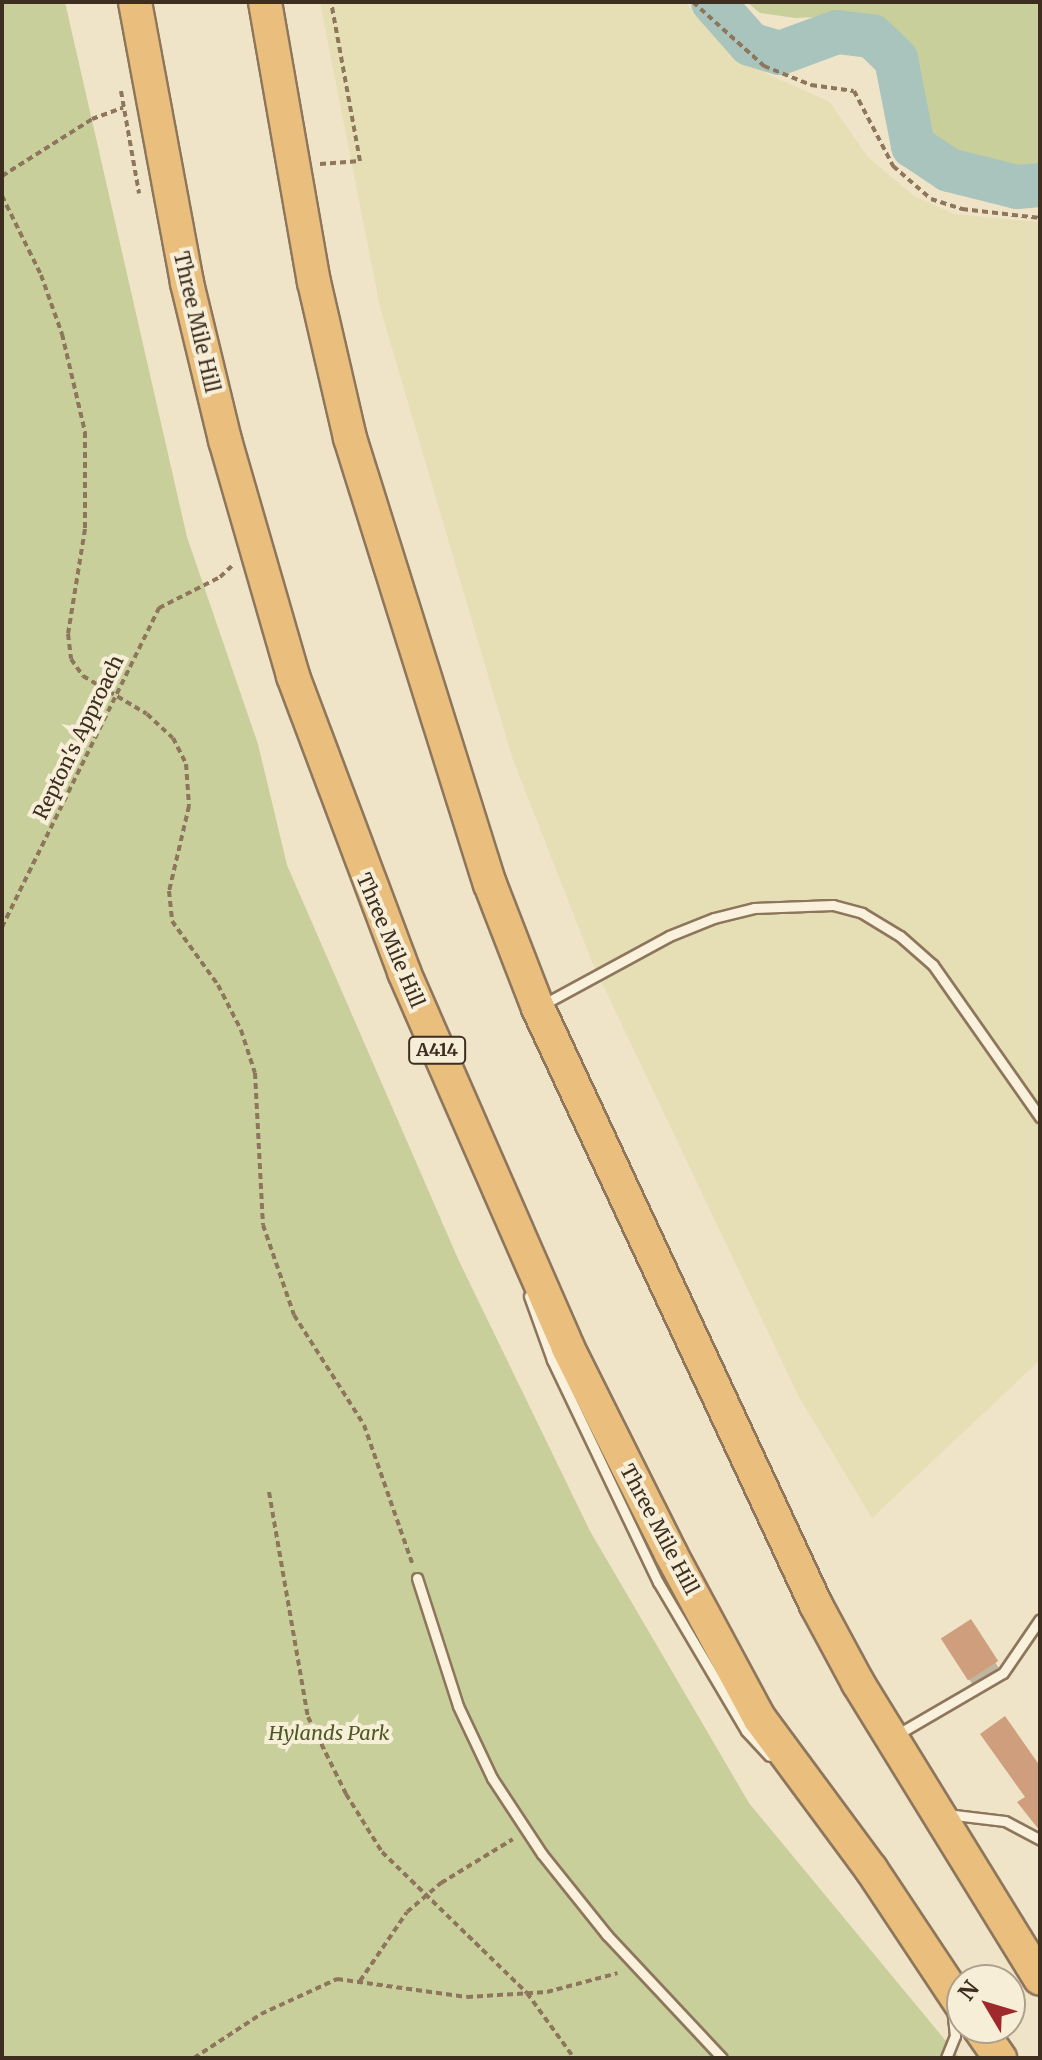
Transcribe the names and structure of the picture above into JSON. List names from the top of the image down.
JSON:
{
  "streets": {
    "highway": ["Three Mile Hill", "A414"],
    "path": ["Repton's Approach"]
  },
  "parks": ["Hylands Park"],
  "north": "top left"
}
